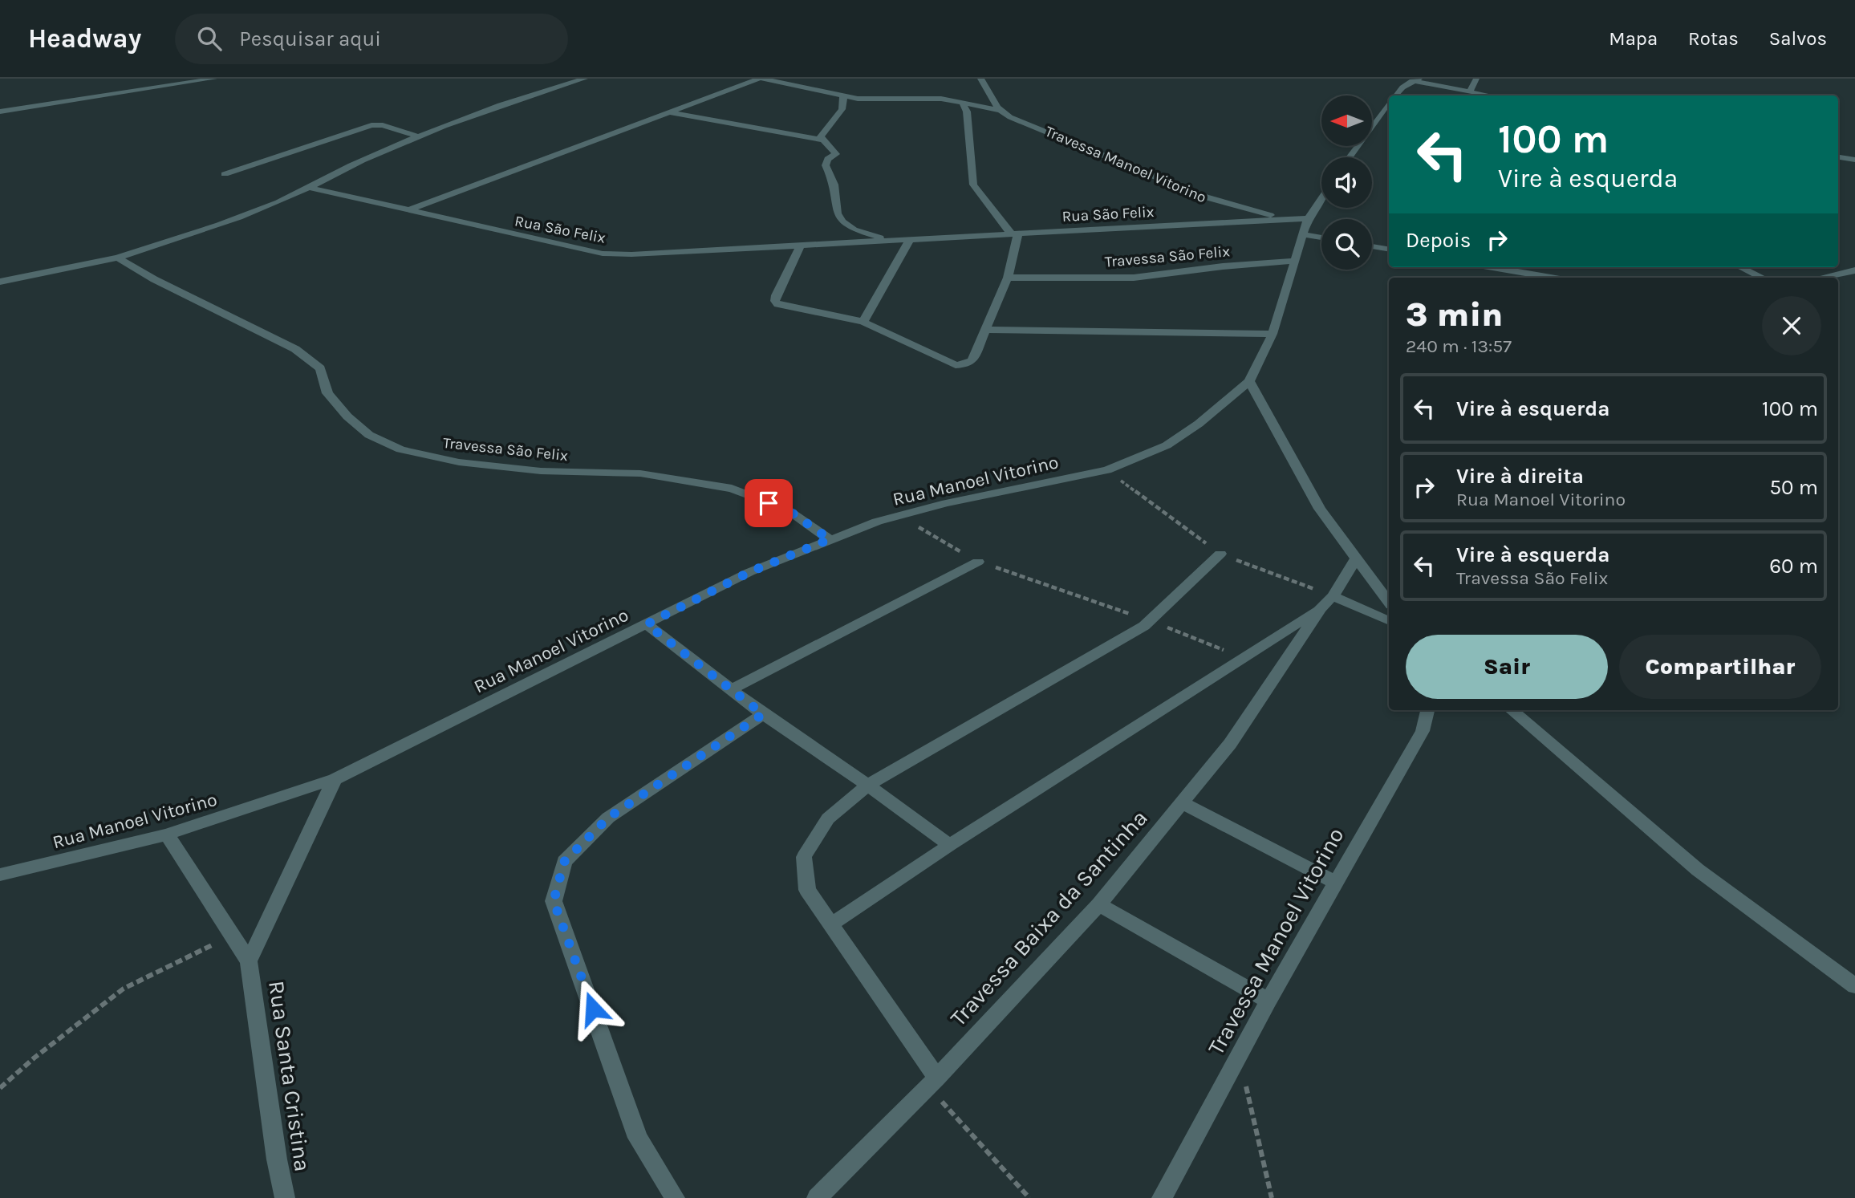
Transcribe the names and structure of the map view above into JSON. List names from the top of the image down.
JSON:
{
  "streets": {
    "street": [
      "Travessa Manoel Vitorino",
      "Rua São Felix",
      "Travessa São Felix",
      "Rua Manoel Vitorino",
      "Travessa Baixa da Santinha",
      "Rua Santa Cristina"
    ]
  },
  "crossings": [
    ["Travessa Manoel Vitorino", "Rua São Felix"],
    ["Rua São Felix", "Rua Manoel Vitorino"],
    ["Travessa São Felix", "Rua Manoel Vitorino"],
    ["Rua Manoel Vitorino", "Rua Santa Cristina"]
  ],
  "north": "left",
  "page": {
    "header": "Headway",
    "search": "Pesquisar aqui",
    "nav": ["Mapa", "Rotas", "Salvos"],
    "turn": ["100 m", "Vire à esquerda"],
    "then": "Depois",
    "heading": ["3 min", "240 m · 13:57"],
    "list": [
      {
        "name": "Vire à esquerda",
        "value": "100 m"
      },
      {
        "name": "Vire à direita",
        "note": "Rua Manoel Vitorino",
        "value": "50 m"
      },
      {
        "name": "Vire à esquerda",
        "note": "Travessa São Felix",
        "value": "60 m"
      }
    ],
    "buttons": ["Sair", "Compartilhar"]
  }
}
